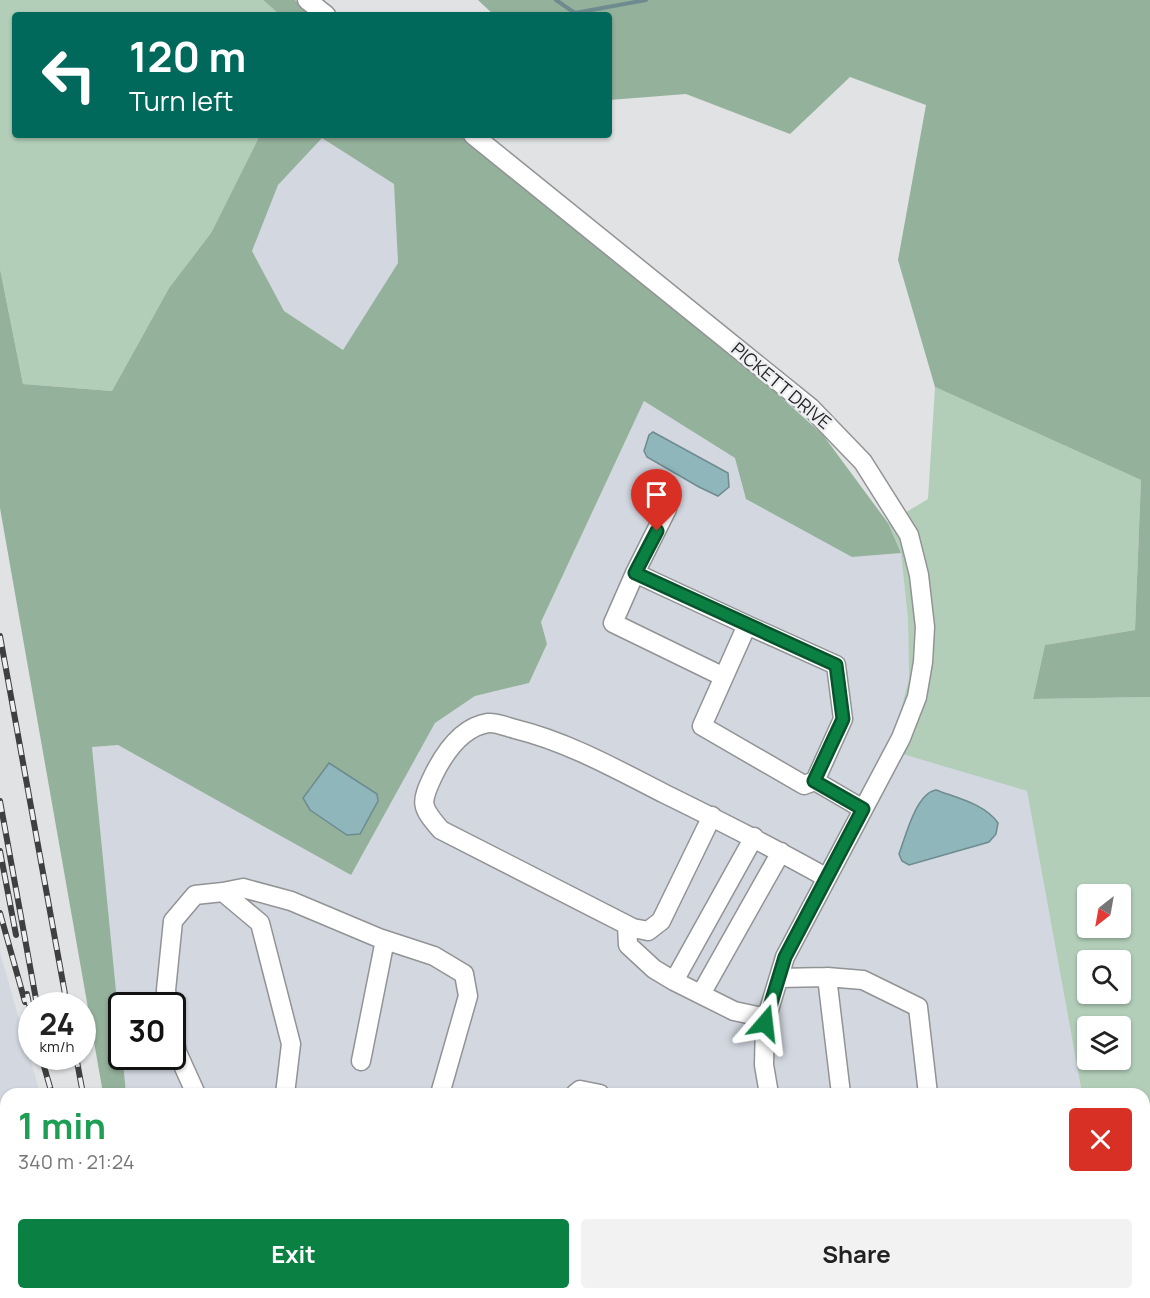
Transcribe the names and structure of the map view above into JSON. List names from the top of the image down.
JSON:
{
  "streets": {
    "street": ["PICKETT DRIVE"]
  },
  "north": "bottom left",
  "page": {
    "turn": ["120 m", "Turn left"],
    "speed": "24 km/h",
    "limit": "30",
    "heading": ["1 min", "340 m · 21:24"],
    "buttons": ["Exit", "Share"]
  }
}
